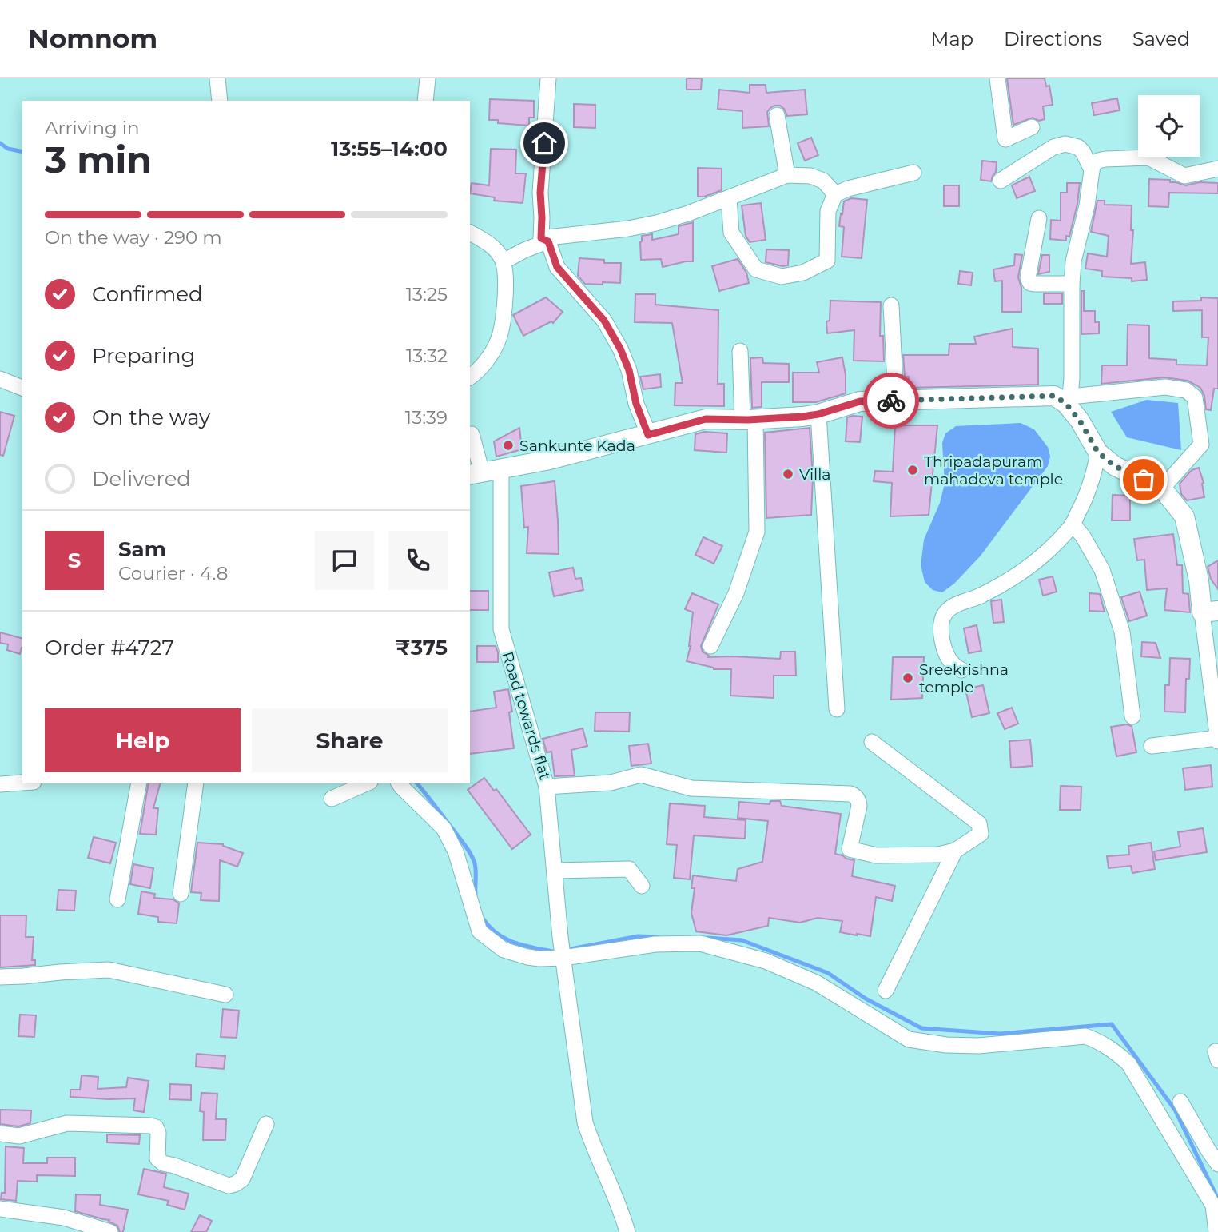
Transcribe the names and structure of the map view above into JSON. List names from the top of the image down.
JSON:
{
  "streets": {
    "street": ["Road towards flat"]
  },
  "places": [
    "Sankunte Kada",
    "Thripadapuram mahadeva temple",
    "Villa",
    "Sreekrishna temple"
  ],
  "page": {
    "header": "Nomnom",
    "nav": ["Map", "Directions", "Saved"],
    "heading": ["3 min", "Arriving in", "13:55–14:00"],
    "panel": [
      "Sam",
      "Courier · 4.8",
      "Order #4727",
      "₹375"
    ],
    "bar": "On the way · 290 m",
    "list": [
      ["Confirmed", "13:25"],
      ["Preparing", "13:32"],
      ["On the way", "13:39"],
      "Delivered"
    ],
    "round": "S",
    "buttons": ["Help", "Share"]
  }
}
